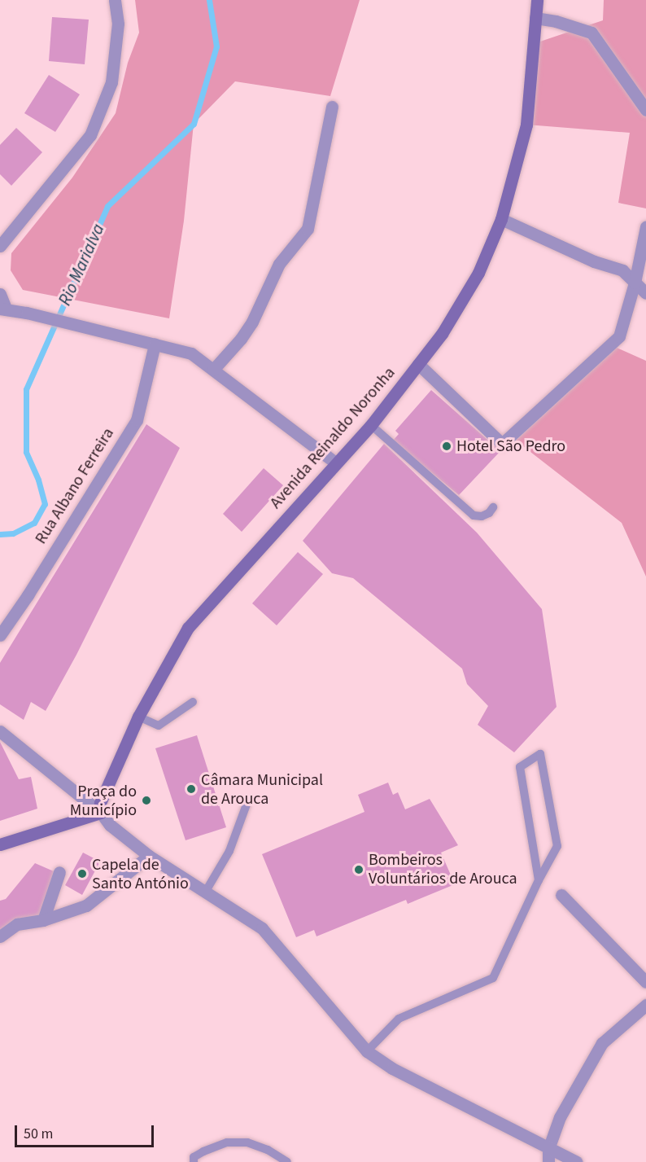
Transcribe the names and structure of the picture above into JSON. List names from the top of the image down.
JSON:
{
  "streets": {
    "main road": ["Avenida Reinaldo Noronha"],
    "street": ["Rua Albano Ferreira"]
  },
  "water": ["Rio Marialva"],
  "places": [
    "Hotel São Pedro",
    "Câmara Municipal de Arouca",
    "Praça do Município",
    "Bombeiros Voluntários de Arouca",
    "Capela de Santo António"
  ],
  "scale_bar": "50 m"
}
